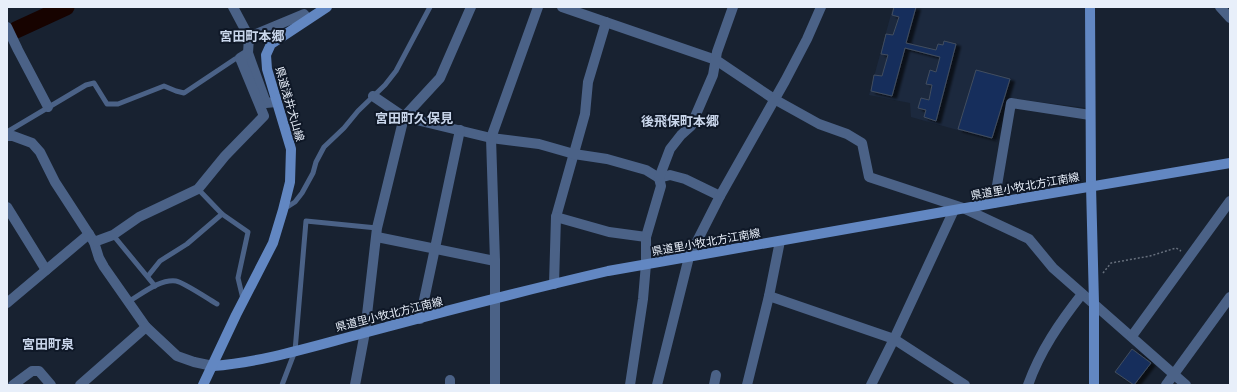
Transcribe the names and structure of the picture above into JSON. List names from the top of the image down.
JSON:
{
  "streets": {
    "main road": ["県道浅井犬山線", "県道里小牧北方江南線"]
  },
  "crossings": [
    ["県道浅井犬山線", "県道里小牧北方江南線"]
  ],
  "districts": [
    "宮田町本郷",
    "宮田町久保見",
    "後飛保町本郷",
    "宮田町泉"
  ]
}
